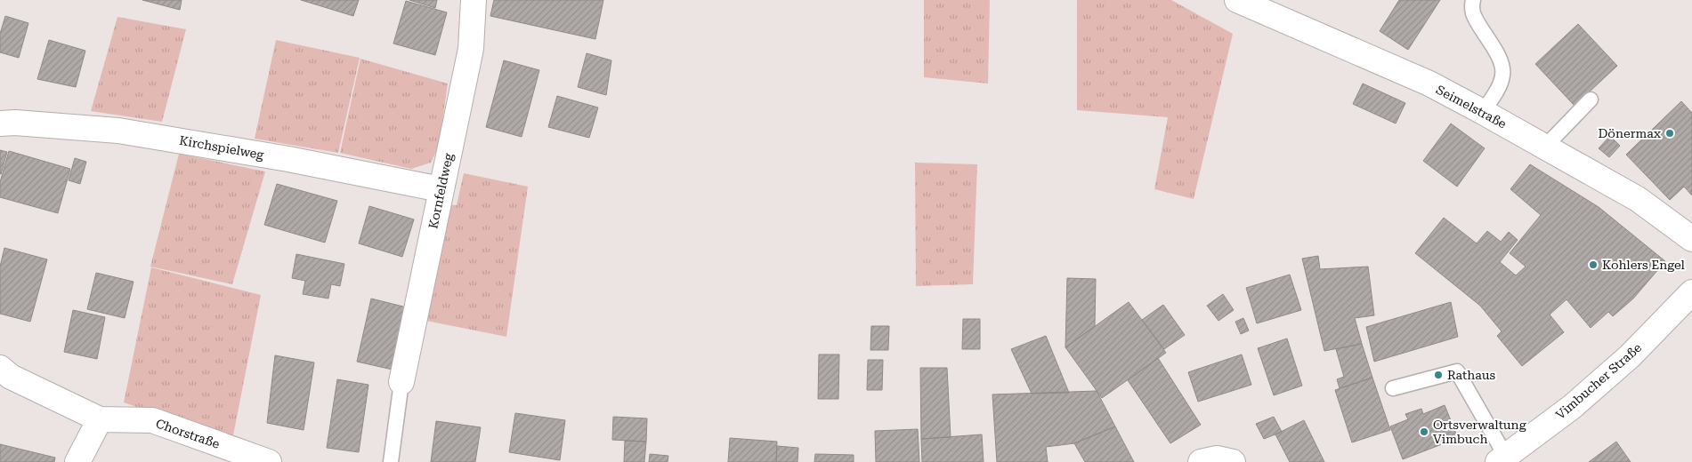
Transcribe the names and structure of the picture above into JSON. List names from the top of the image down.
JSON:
{
  "streets": {
    "street": [
      "Seimelstraße",
      "Kirchspielweg",
      "Kornfeldweg",
      "Vimbucher Straße",
      "Chorstraße"
    ]
  },
  "crossings": [
    ["Kirchspielweg", "Kornfeldweg"]
  ],
  "places": [
    "Dönermax",
    "Kohlers Engel",
    "Rathaus",
    "Ortsverwaltung Vimbuch"
  ]
}
